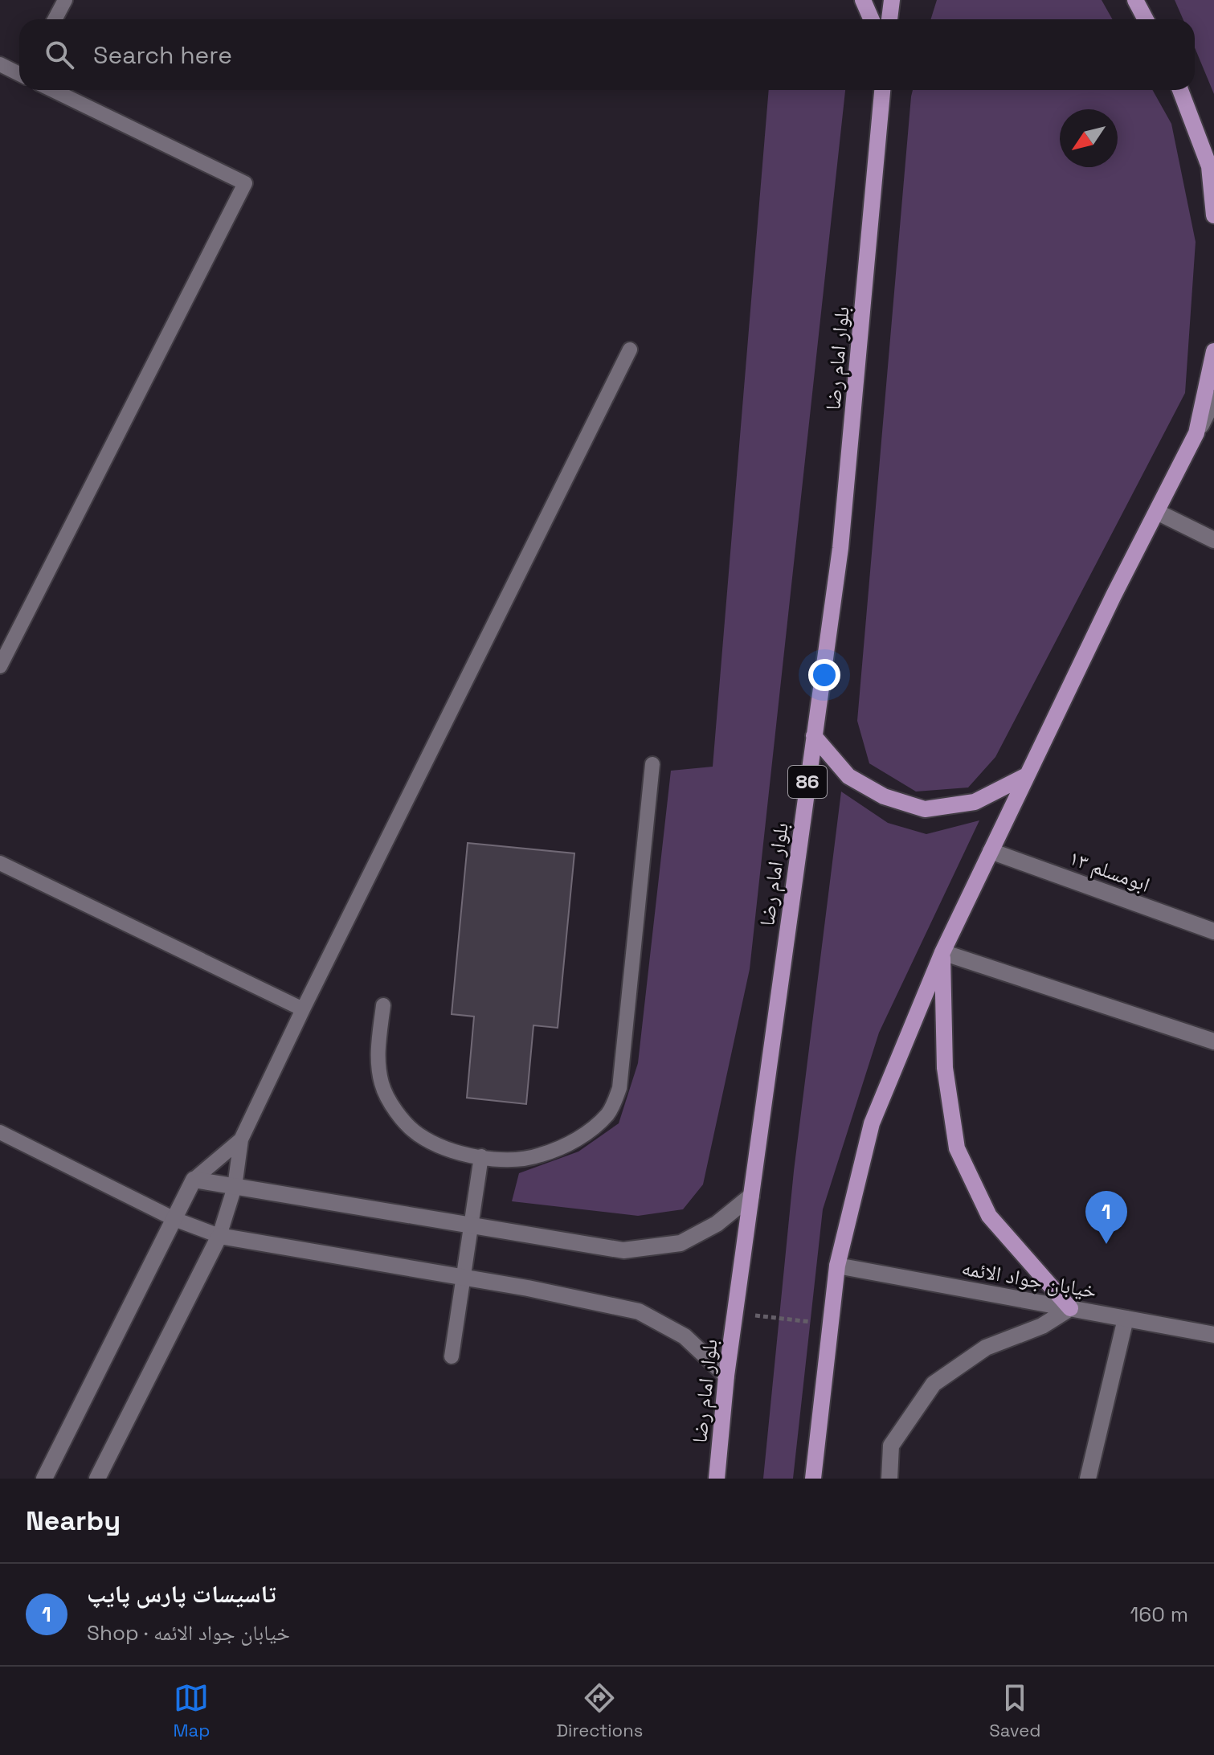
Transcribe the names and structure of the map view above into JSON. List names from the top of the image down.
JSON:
{
  "streets": {
    "main road": ["بلوار امام رضا", "86"],
    "street": ["ابومسلم ۱۳", "خیابان جواد الائمه"]
  },
  "north": "bottom left",
  "page": {
    "search": "Search here",
    "pins": "1",
    "heading": "Nearby",
    "list": [
      {
        "mark": "1",
        "name": "تاسیسات پارس پایپ",
        "note": "Shop · خیابان جواد الائمه",
        "value": "160 m"
      }
    ],
    "nav": ["Map", "Directions", "Saved"]
  }
}
